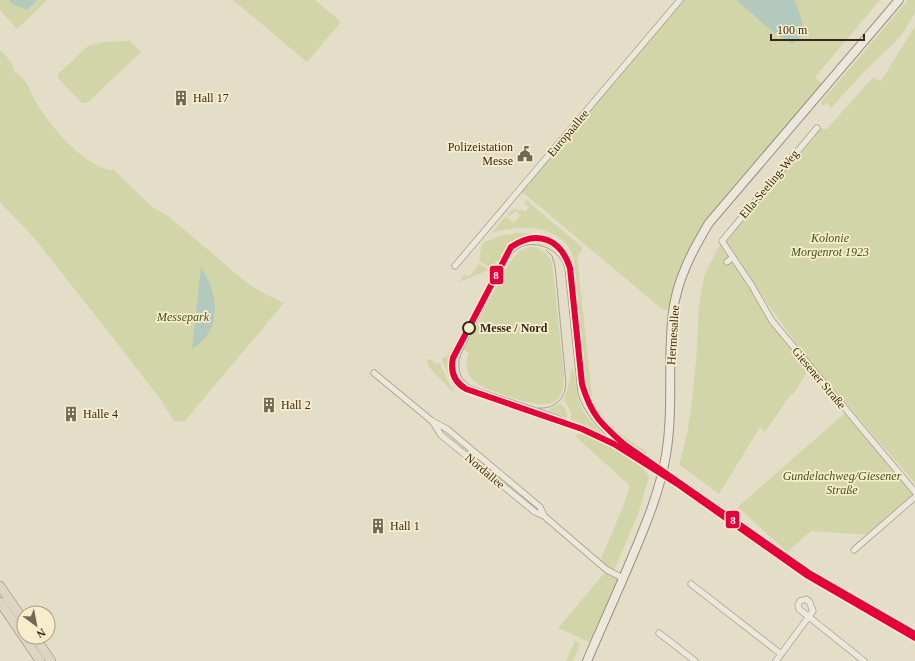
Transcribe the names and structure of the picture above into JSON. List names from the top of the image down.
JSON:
{
  "streets": {
    "main road": ["Hermesallee"],
    "street": [
      "Europaallee",
      "Ella-Seeling-Weg",
      "Giesener Straße",
      "Nordallee"
    ]
  },
  "crossings": [
    ["Ella-Seeling-Weg", "Giesener Straße"],
    ["Hermesallee", "Nordallee"]
  ],
  "parks": ["Kolonie Morgenrot 1923", "Messepark", "Gundelachweg/Giesener Straße"],
  "places": {
    "building": [
      "Hall 17",
      "Hall 2",
      "Halle 4",
      "Hall 1"
    ],
    "public building": ["Polizeistation Messe"],
    "other": ["Messe / Nord"]
  },
  "lines": ["transit line 8"],
  "scale_bar": "100 m",
  "north": "bottom right"
}
